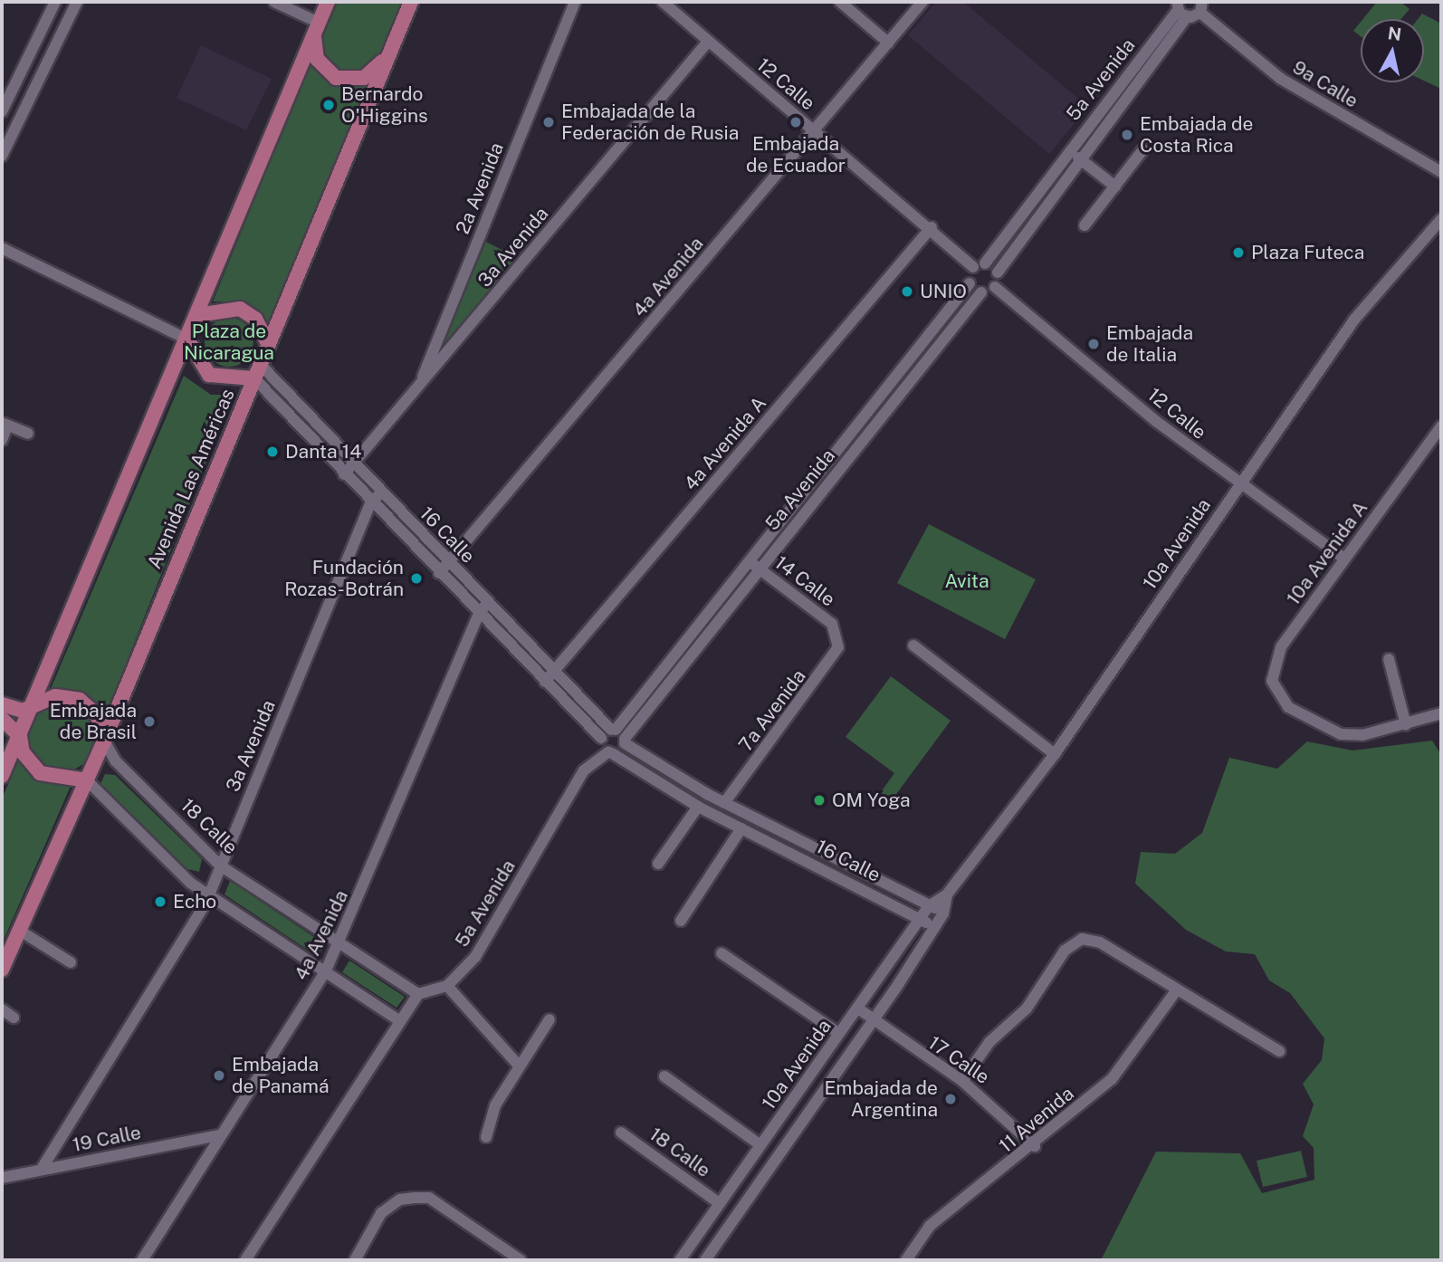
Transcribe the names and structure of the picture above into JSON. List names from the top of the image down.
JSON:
{
  "streets": {
    "main road": ["Avenida Las Américas", "18 Calle"],
    "street": [
      "5a Avenida",
      "12 Calle",
      "9a Calle",
      "2a Avenida",
      "3a Avenida",
      "4a Avenida",
      "4a Avenida A",
      "16 Calle",
      "10a Avenida",
      "10a Avenida A",
      "14 Calle",
      "7a Avenida",
      "17 Calle",
      "11 Avenida",
      "19 Calle"
    ]
  },
  "crossings": [
    ["5a Avenida", "12 Calle"],
    ["5a Avenida", "16 Calle"],
    ["5a Avenida", "14 Calle"],
    ["5a Avenida", "18 Calle"],
    ["12 Calle", "3a Avenida"],
    ["12 Calle", "4a Avenida"],
    ["12 Calle", "4a Avenida A"],
    ["12 Calle", "10a Avenida"],
    ["12 Calle", "10a Avenida A"],
    ["2a Avenida", "3a Avenida"],
    ["3a Avenida", "16 Calle"],
    ["3a Avenida", "18 Calle"],
    ["3a Avenida", "19 Calle"],
    ["4a Avenida", "16 Calle"],
    ["4a Avenida", "18 Calle"],
    ["4a Avenida", "19 Calle"],
    ["4a Avenida A", "16 Calle"],
    ["Avenida Las Américas", "16 Calle"],
    ["Avenida Las Américas", "18 Calle"],
    ["16 Calle", "10a Avenida"],
    ["16 Calle", "7a Avenida"],
    ["10a Avenida", "18 Calle"],
    ["10a Avenida", "17 Calle"],
    ["14 Calle", "7a Avenida"],
    ["17 Calle", "11 Avenida"]
  ],
  "parks": ["Plaza de Nicaragua", "Avita"],
  "places": [
    "Bernardo O'Higgins",
    "Embajada de la Federación de Rusia",
    "Embajada de Ecuador",
    "Embajada de Costa Rica",
    "Plaza Futeca",
    "UNIO",
    "Embajada de Italia",
    "Danta 14",
    "Fundación Rozas-Botrán",
    "Embajada de Brasil",
    "OM Yoga",
    "Echo",
    "Embajada de Panamá",
    "Embajada de Argentina"
  ],
  "north": "top"
}
